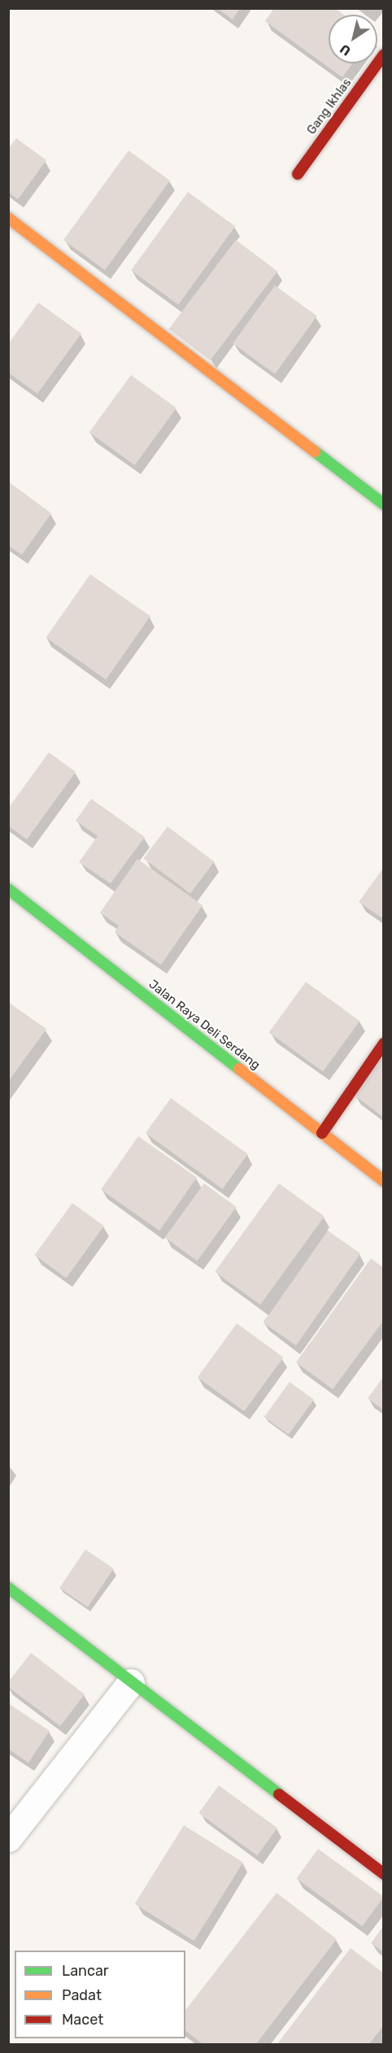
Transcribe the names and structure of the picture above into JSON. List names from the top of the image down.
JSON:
{
  "streets": {
    "street": ["Gang Ikhlas", "Jalan Raya Deli Serdang"]
  },
  "legend": ["Lancar", "Padat", "Macet"],
  "north": "bottom left"
}
